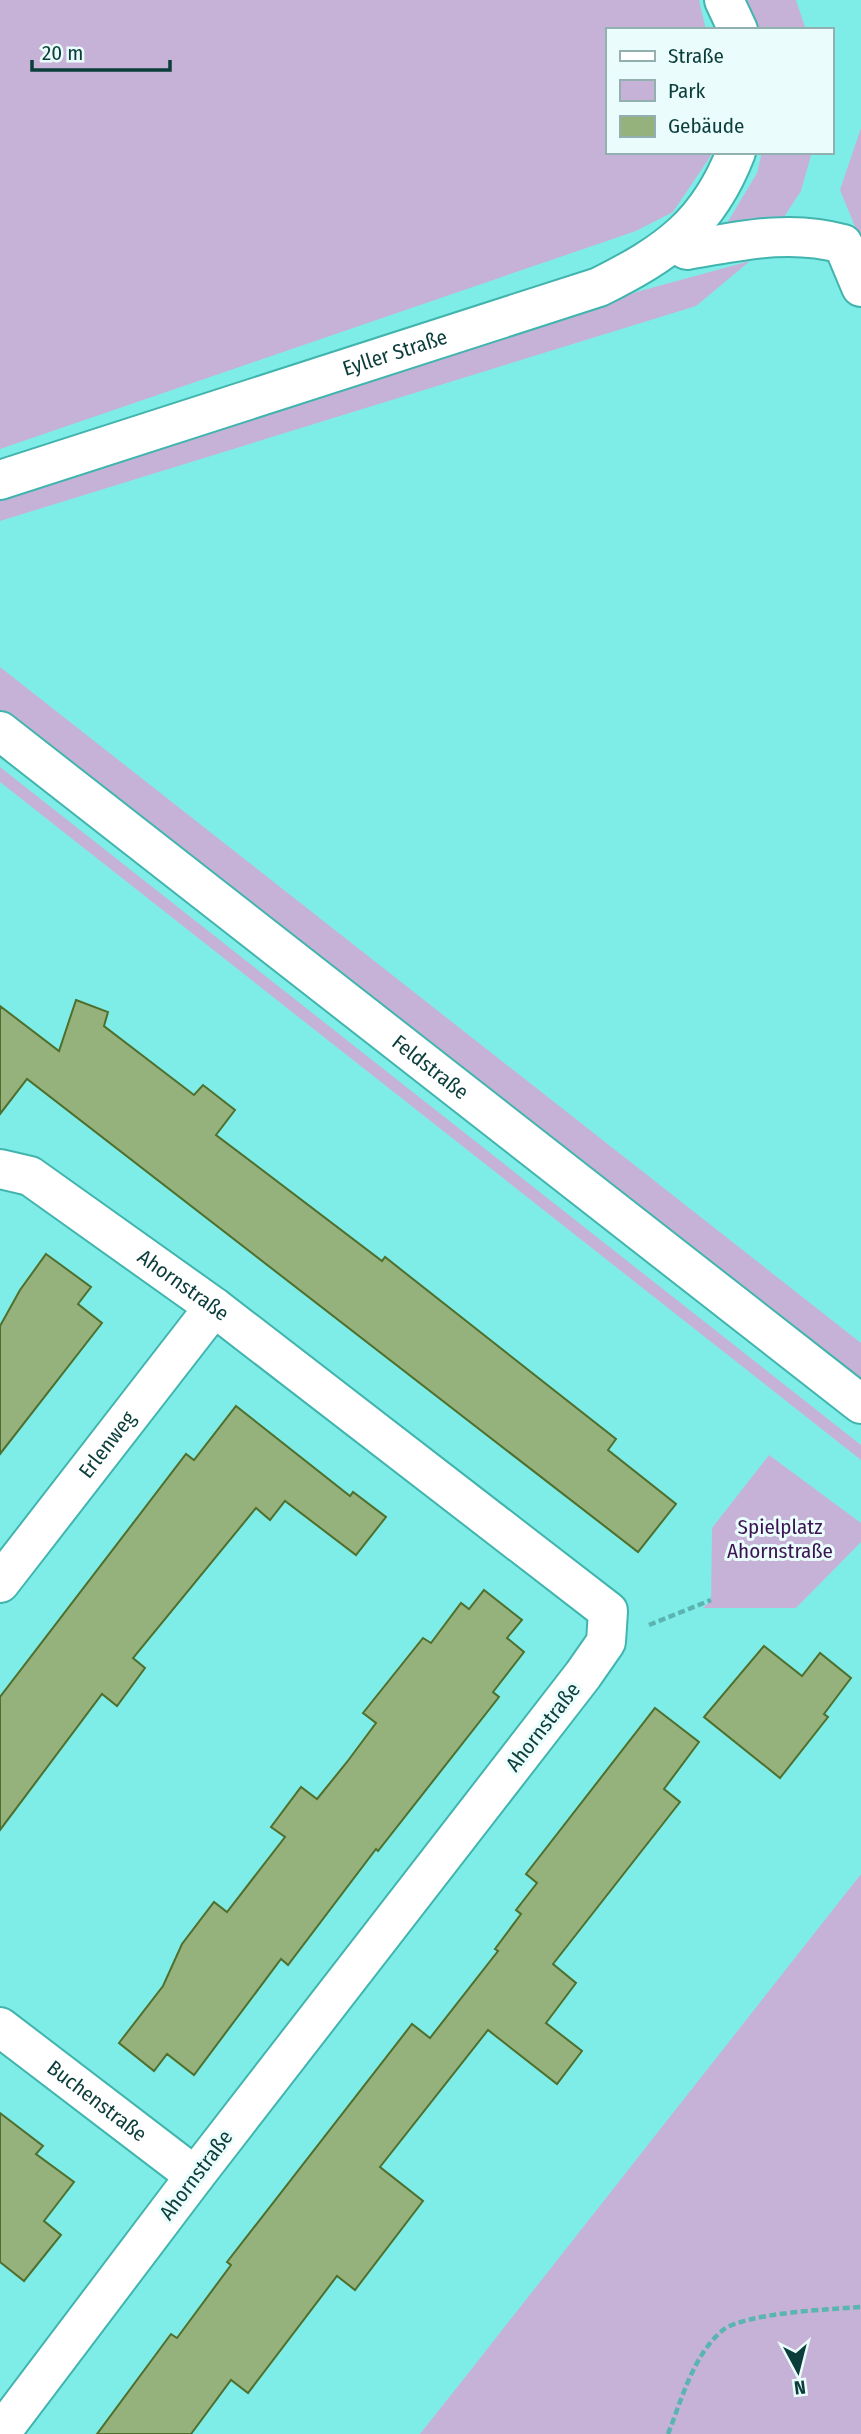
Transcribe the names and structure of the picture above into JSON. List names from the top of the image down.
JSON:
{
  "streets": {
    "street": [
      "Eyller Straße",
      "Feldstraße",
      "Ahornstraße",
      "Erlenweg",
      "Buchenstraße"
    ]
  },
  "crossings": [
    ["Ahornstraße", "Erlenweg"],
    ["Ahornstraße", "Buchenstraße"]
  ],
  "parks": ["Spielplatz Ahornstraße"],
  "legend": ["Straße", "Park", "Gebäude"],
  "scale_bar": "20 m",
  "north": "bottom"
}
